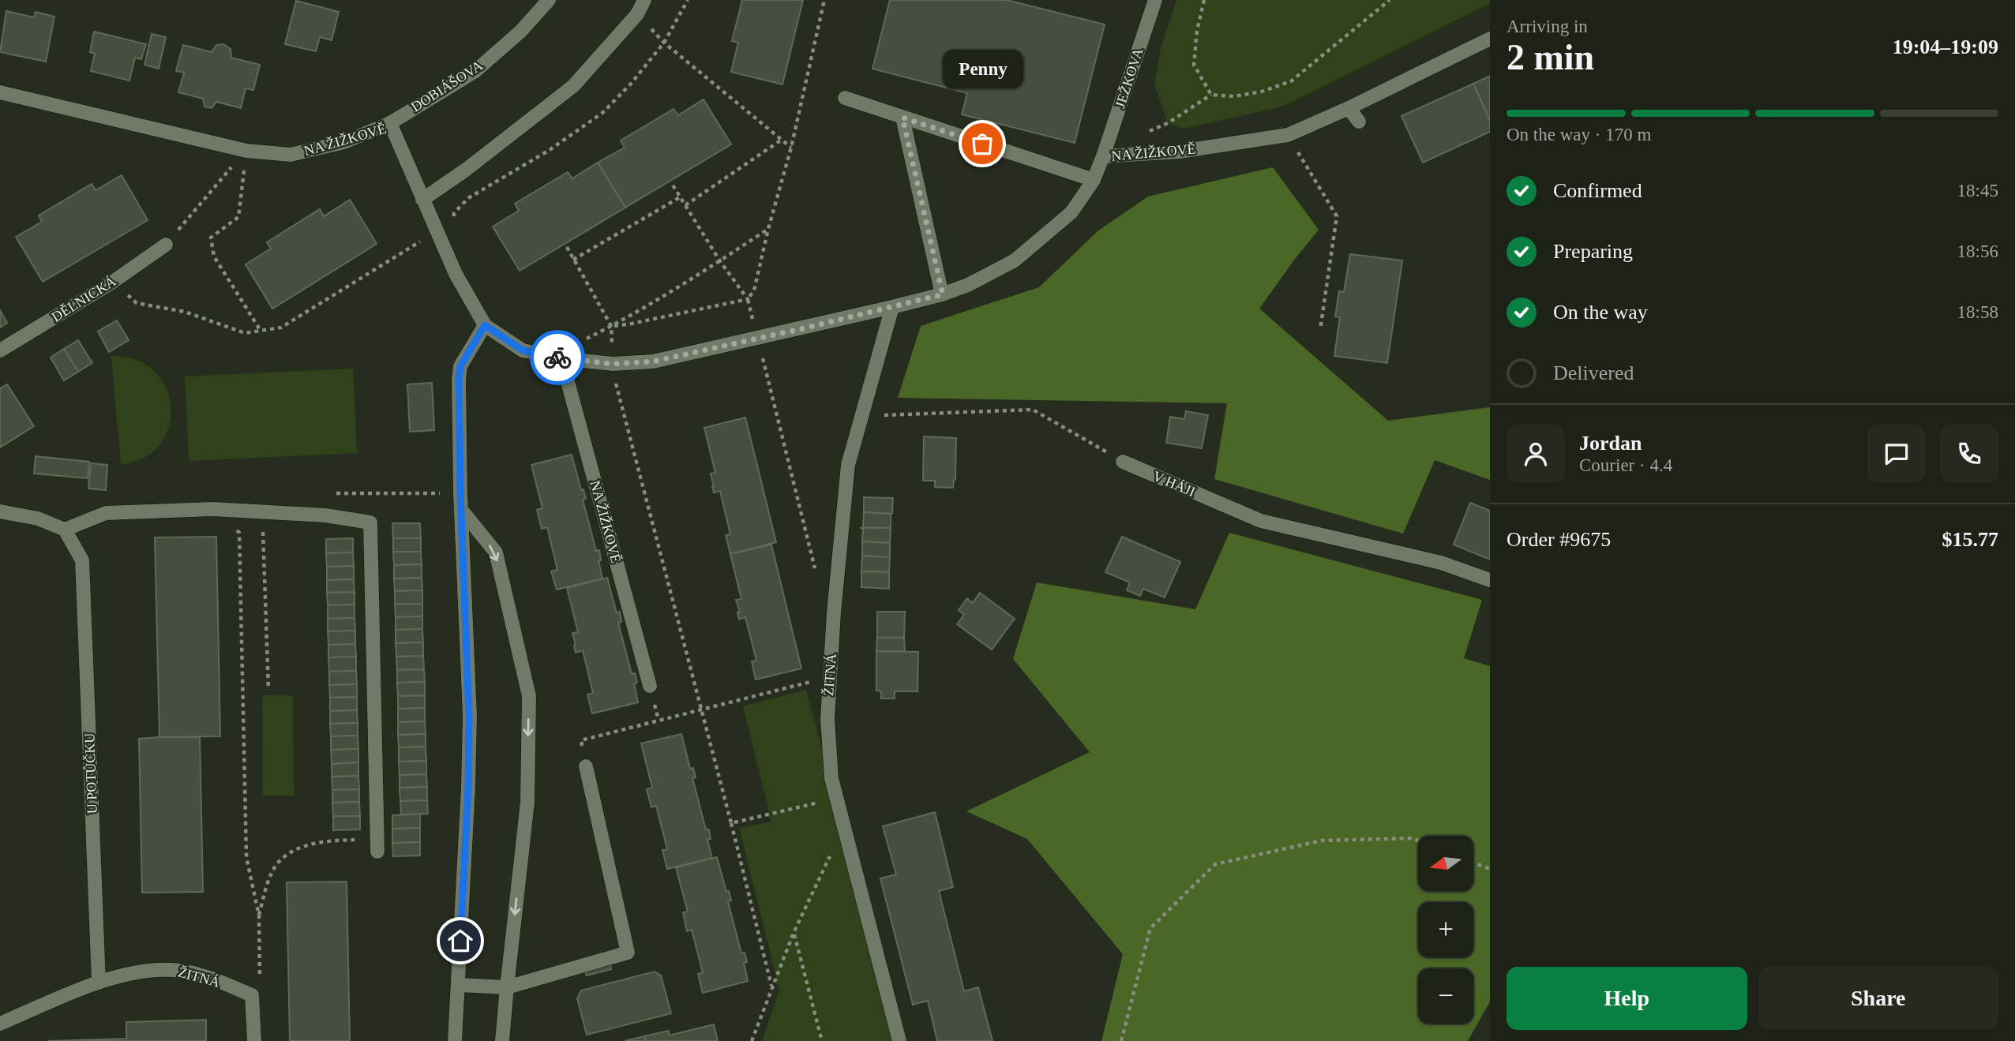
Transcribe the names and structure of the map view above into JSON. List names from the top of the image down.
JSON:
{
  "streets": {
    "street": [
      "JEŽKOVA",
      "DOBIÁŠOVA",
      "NA ŽIŽKOVĚ",
      "DĚLNICKÁ",
      "V HÁJI",
      "ŽITNÁ",
      "U POTŮČKU"
    ]
  },
  "crossings": [
    ["JEŽKOVA", "NA ŽIŽKOVĚ"],
    ["DOBIÁŠOVA", "NA ŽIŽKOVĚ"],
    ["NA ŽIŽKOVĚ", "ŽITNÁ"],
    ["ŽITNÁ", "U POTŮČKU"]
  ],
  "places": ["Penny"],
  "north": "left",
  "page": {
    "heading": ["2 min", "Arriving in", "19:04–19:09"],
    "panel": [
      "Jordan",
      "Courier · 4.4",
      "Order #9675",
      "$15.77"
    ],
    "bubble": "Penny",
    "bar": "On the way · 170 m",
    "list": [
      ["Confirmed", "18:45"],
      ["Preparing", "18:56"],
      ["On the way", "18:58"],
      "Delivered"
    ],
    "map_buttons": ["+", "−"],
    "buttons": ["Help", "Share"]
  }
}
